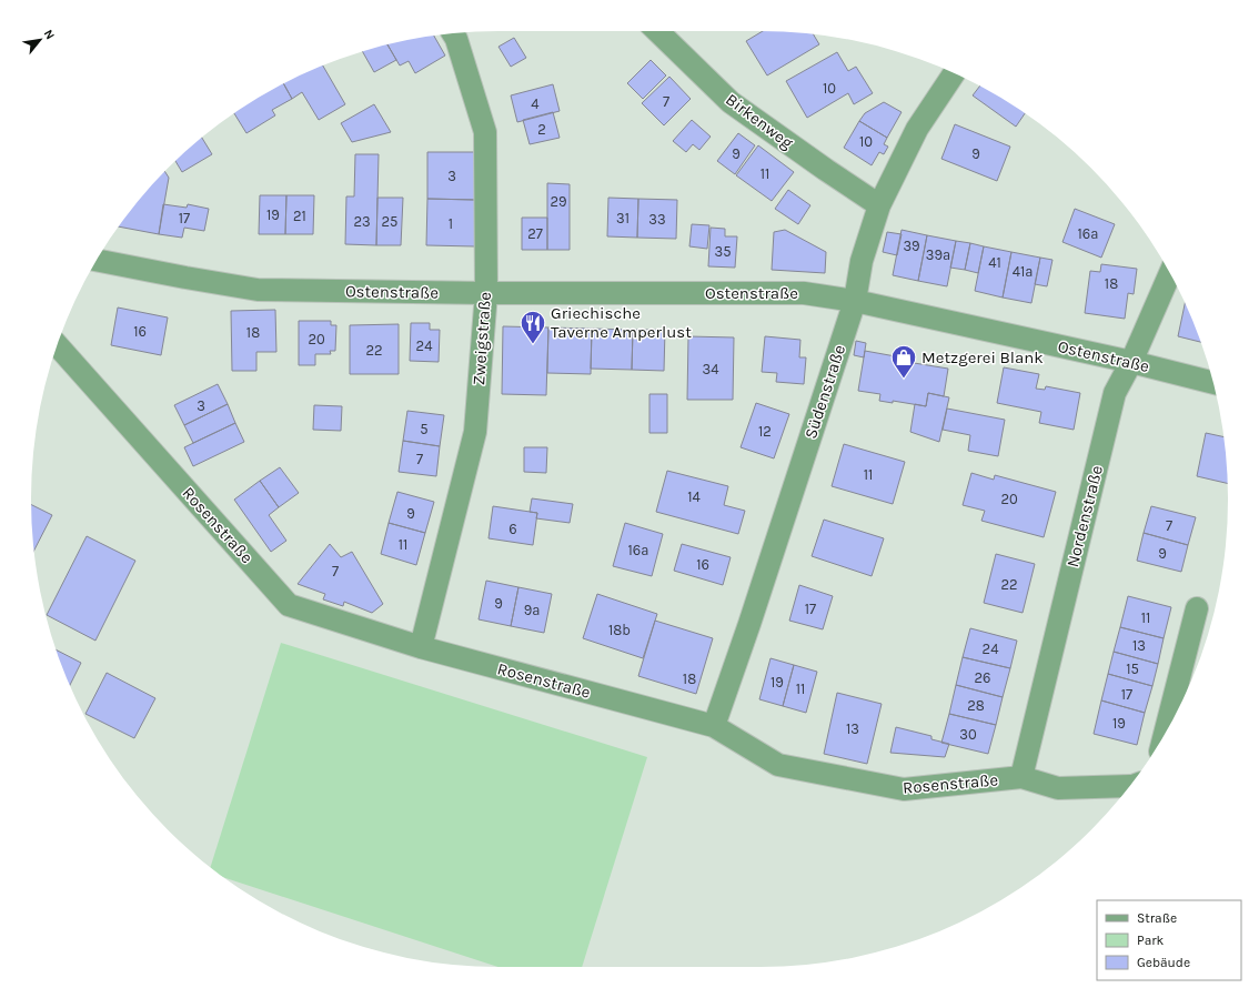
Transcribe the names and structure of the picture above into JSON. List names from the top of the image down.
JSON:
{
  "streets": {
    "street": [
      "Birkenweg",
      "Ostenstraße",
      "Zweigstraße",
      "Südenstraße",
      "Nordenstraße",
      "Rosenstraße"
    ]
  },
  "crossings": [
    ["Birkenweg", "Südenstraße"],
    ["Ostenstraße", "Zweigstraße"],
    ["Ostenstraße", "Südenstraße"],
    ["Ostenstraße", "Nordenstraße"],
    ["Zweigstraße", "Rosenstraße"],
    ["Südenstraße", "Rosenstraße"],
    ["Nordenstraße", "Rosenstraße"]
  ],
  "places": {
    "restaurant": ["Griechische Taverne Amperlust"],
    "shop": ["Metzgerei Blank"]
  },
  "house_numbers": [
    "10",
    "7",
    "4",
    "2",
    "10",
    "9",
    "9",
    "11",
    "3",
    "29",
    "19",
    "21",
    "17",
    "31",
    "33",
    "23",
    "25",
    "1",
    "27",
    "16a",
    "39",
    "35",
    "39a",
    "41",
    "41a",
    "18",
    "16",
    "18",
    "20",
    "24",
    "22",
    "34",
    "3",
    "5",
    "12",
    "7",
    "11",
    "14",
    "20",
    "9",
    "7",
    "6",
    "11",
    "16a",
    "9",
    "16",
    "7",
    "22",
    "9",
    "17",
    "9a",
    "11",
    "18b",
    "13",
    "24",
    "15",
    "26",
    "18",
    "19",
    "11",
    "17",
    "28",
    "19",
    "13",
    "30"
  ],
  "legend": ["Straße", "Park", "Gebäude"],
  "north": "top right"
}
